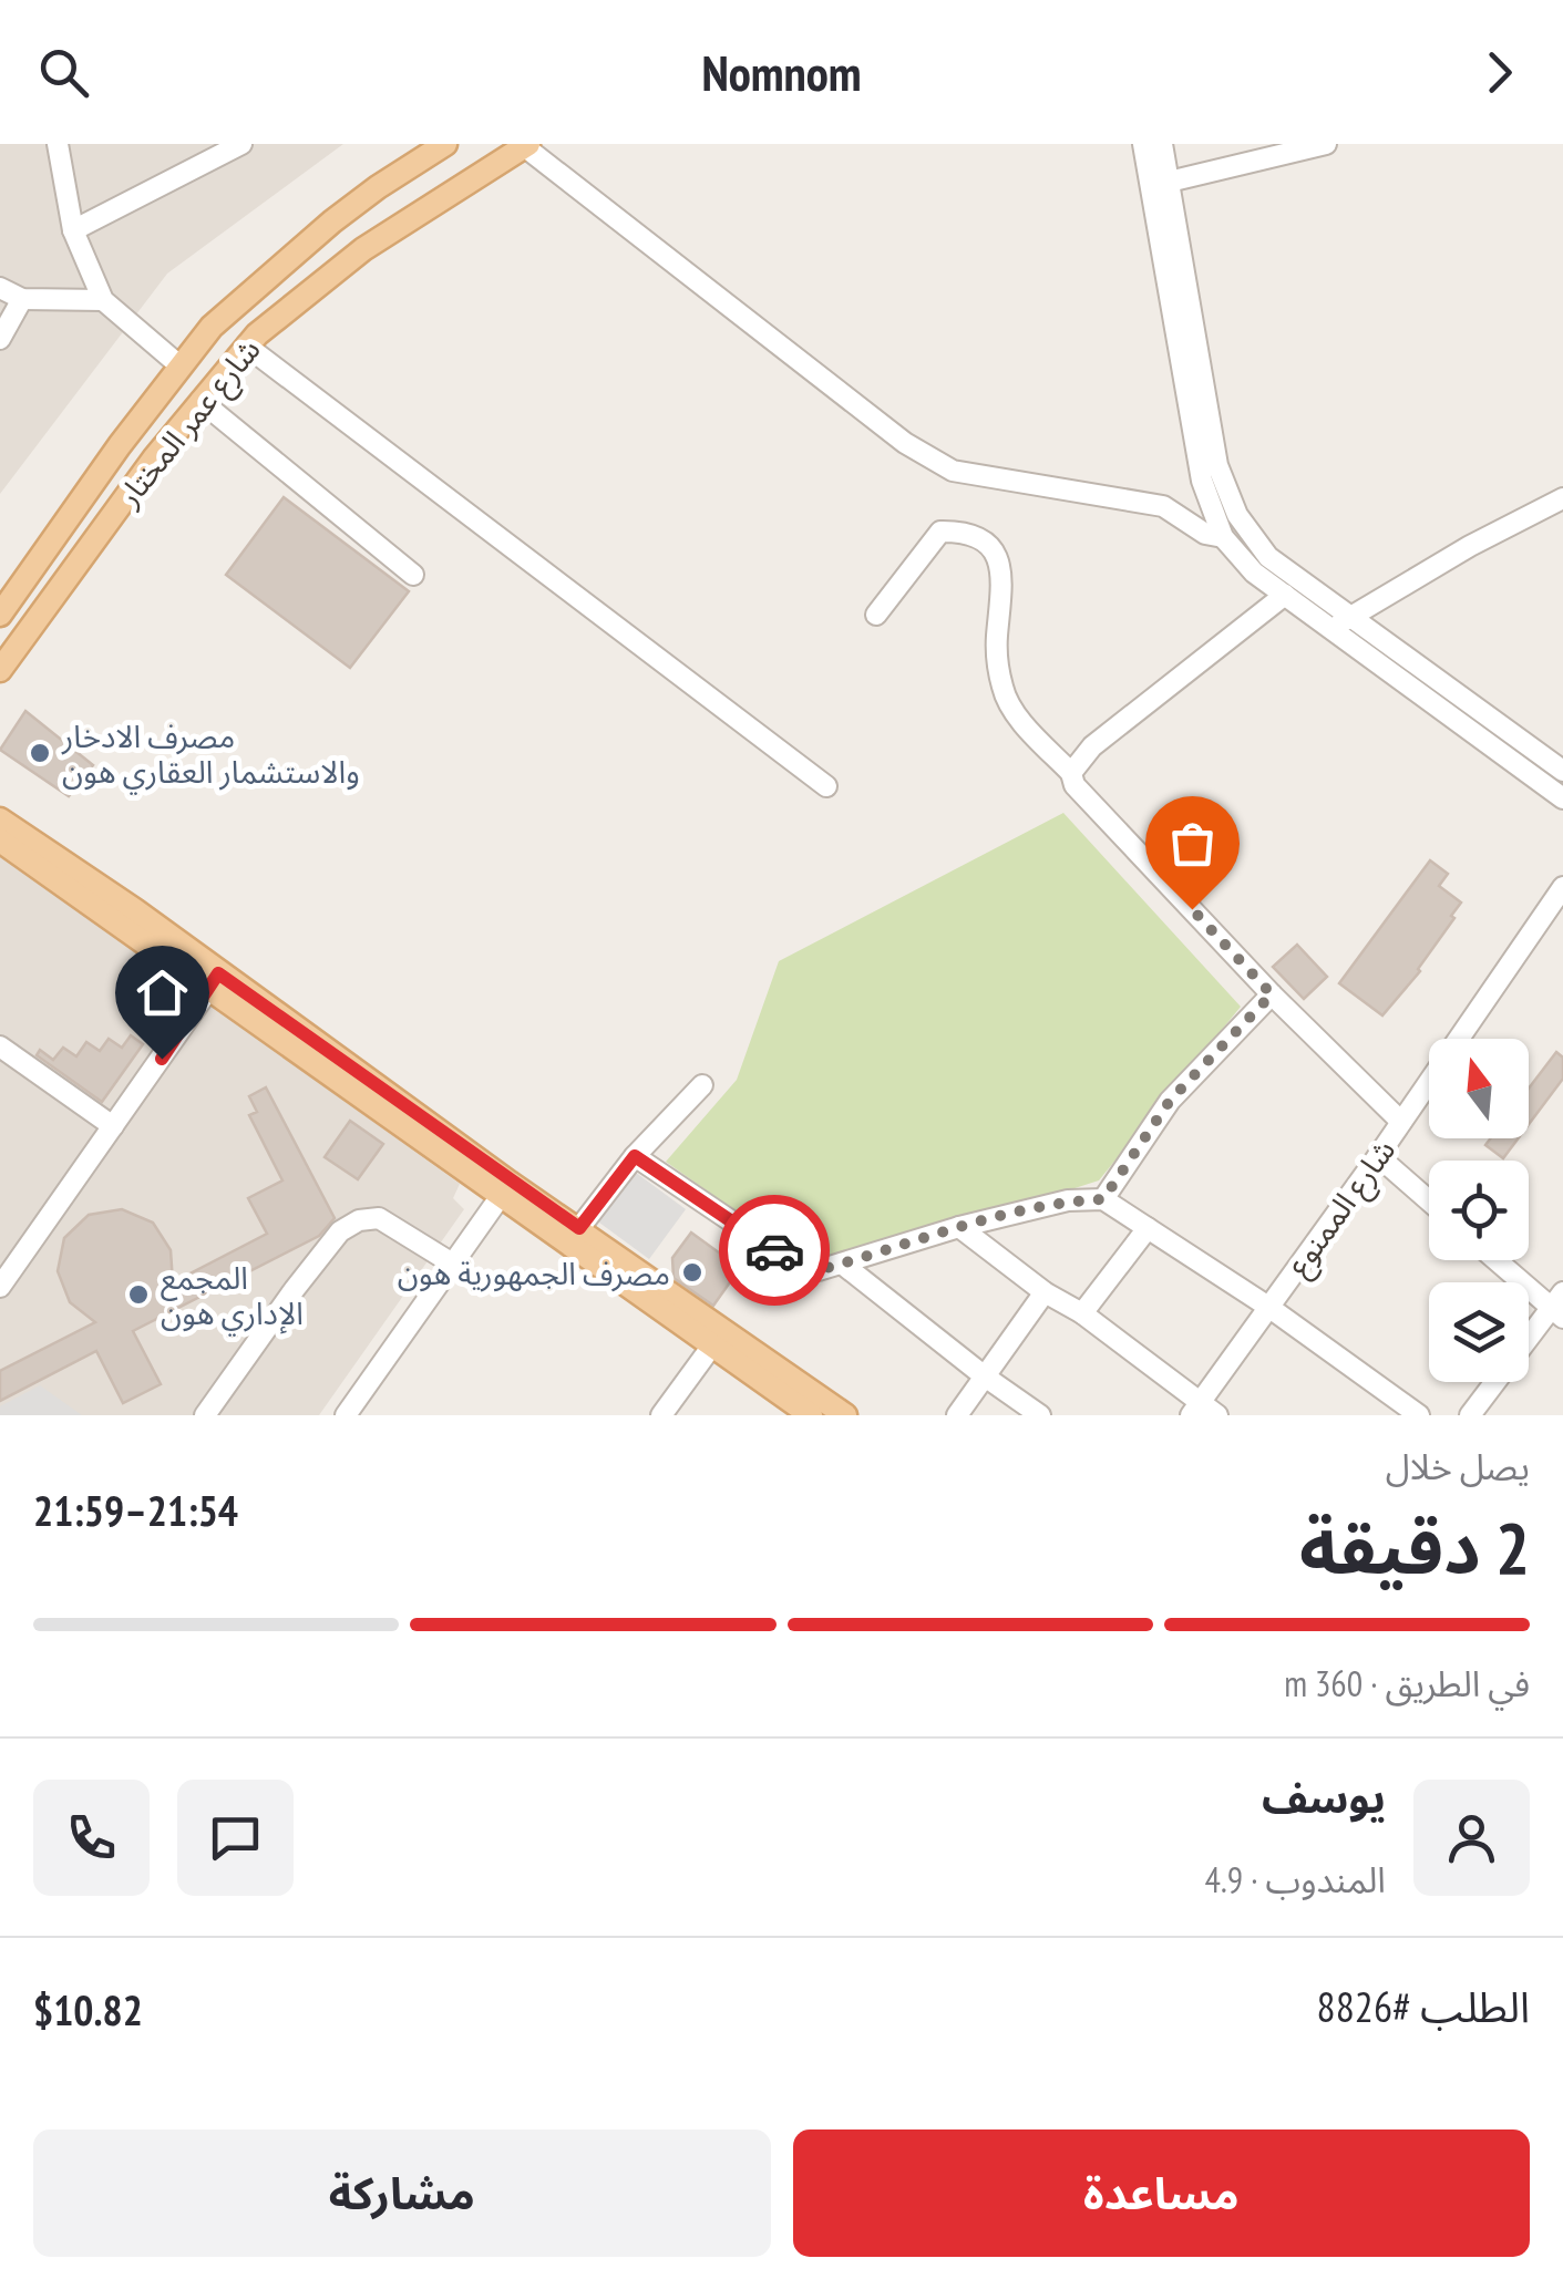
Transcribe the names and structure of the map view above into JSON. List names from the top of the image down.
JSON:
{
  "streets": {
    "main road": ["شارع عمر المختار"],
    "street": ["شارع الممنوع"]
  },
  "places": ["مصرف الادخار والاستشمار العقاري هون", "مصرف الجمهورية هون", "المجمع الإداري هون"],
  "north": "top",
  "page": {
    "header": "Nomnom",
    "heading": ["2 دقيقة", "يصل خلال", "21:54–21:59"],
    "panel": [
      "يوسف",
      "المندوب · 4.9",
      "الطلب #8826",
      "$10.82"
    ],
    "bar": "في الطريق · 360 m",
    "buttons": ["مساعدة", "مشاركة"]
  }
}
